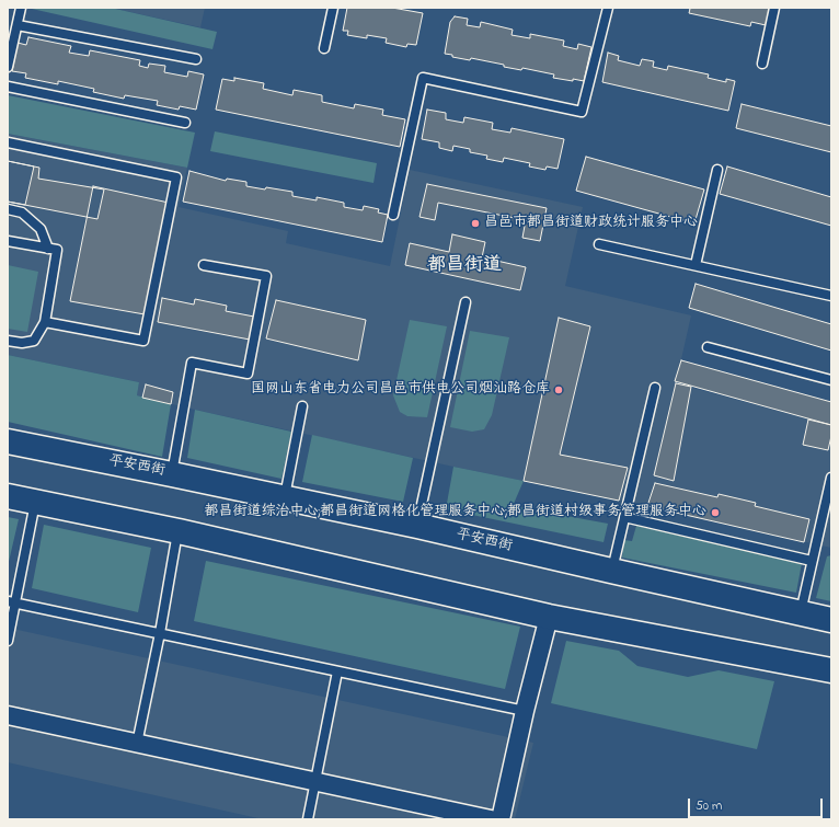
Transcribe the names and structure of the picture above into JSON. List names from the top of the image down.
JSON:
{
  "streets": {
    "main road": ["平安西街"]
  },
  "districts": ["都昌街道"],
  "places": ["昌邑市都昌街道财政统计服务中心", "国网山东省电力公司昌邑市供电公司烟汕路仓库", "都昌街道综治中心;都昌街道网格化管理服务中心;都昌街道村级事务管理服务中心"],
  "scale_bar": "50 m"
}
